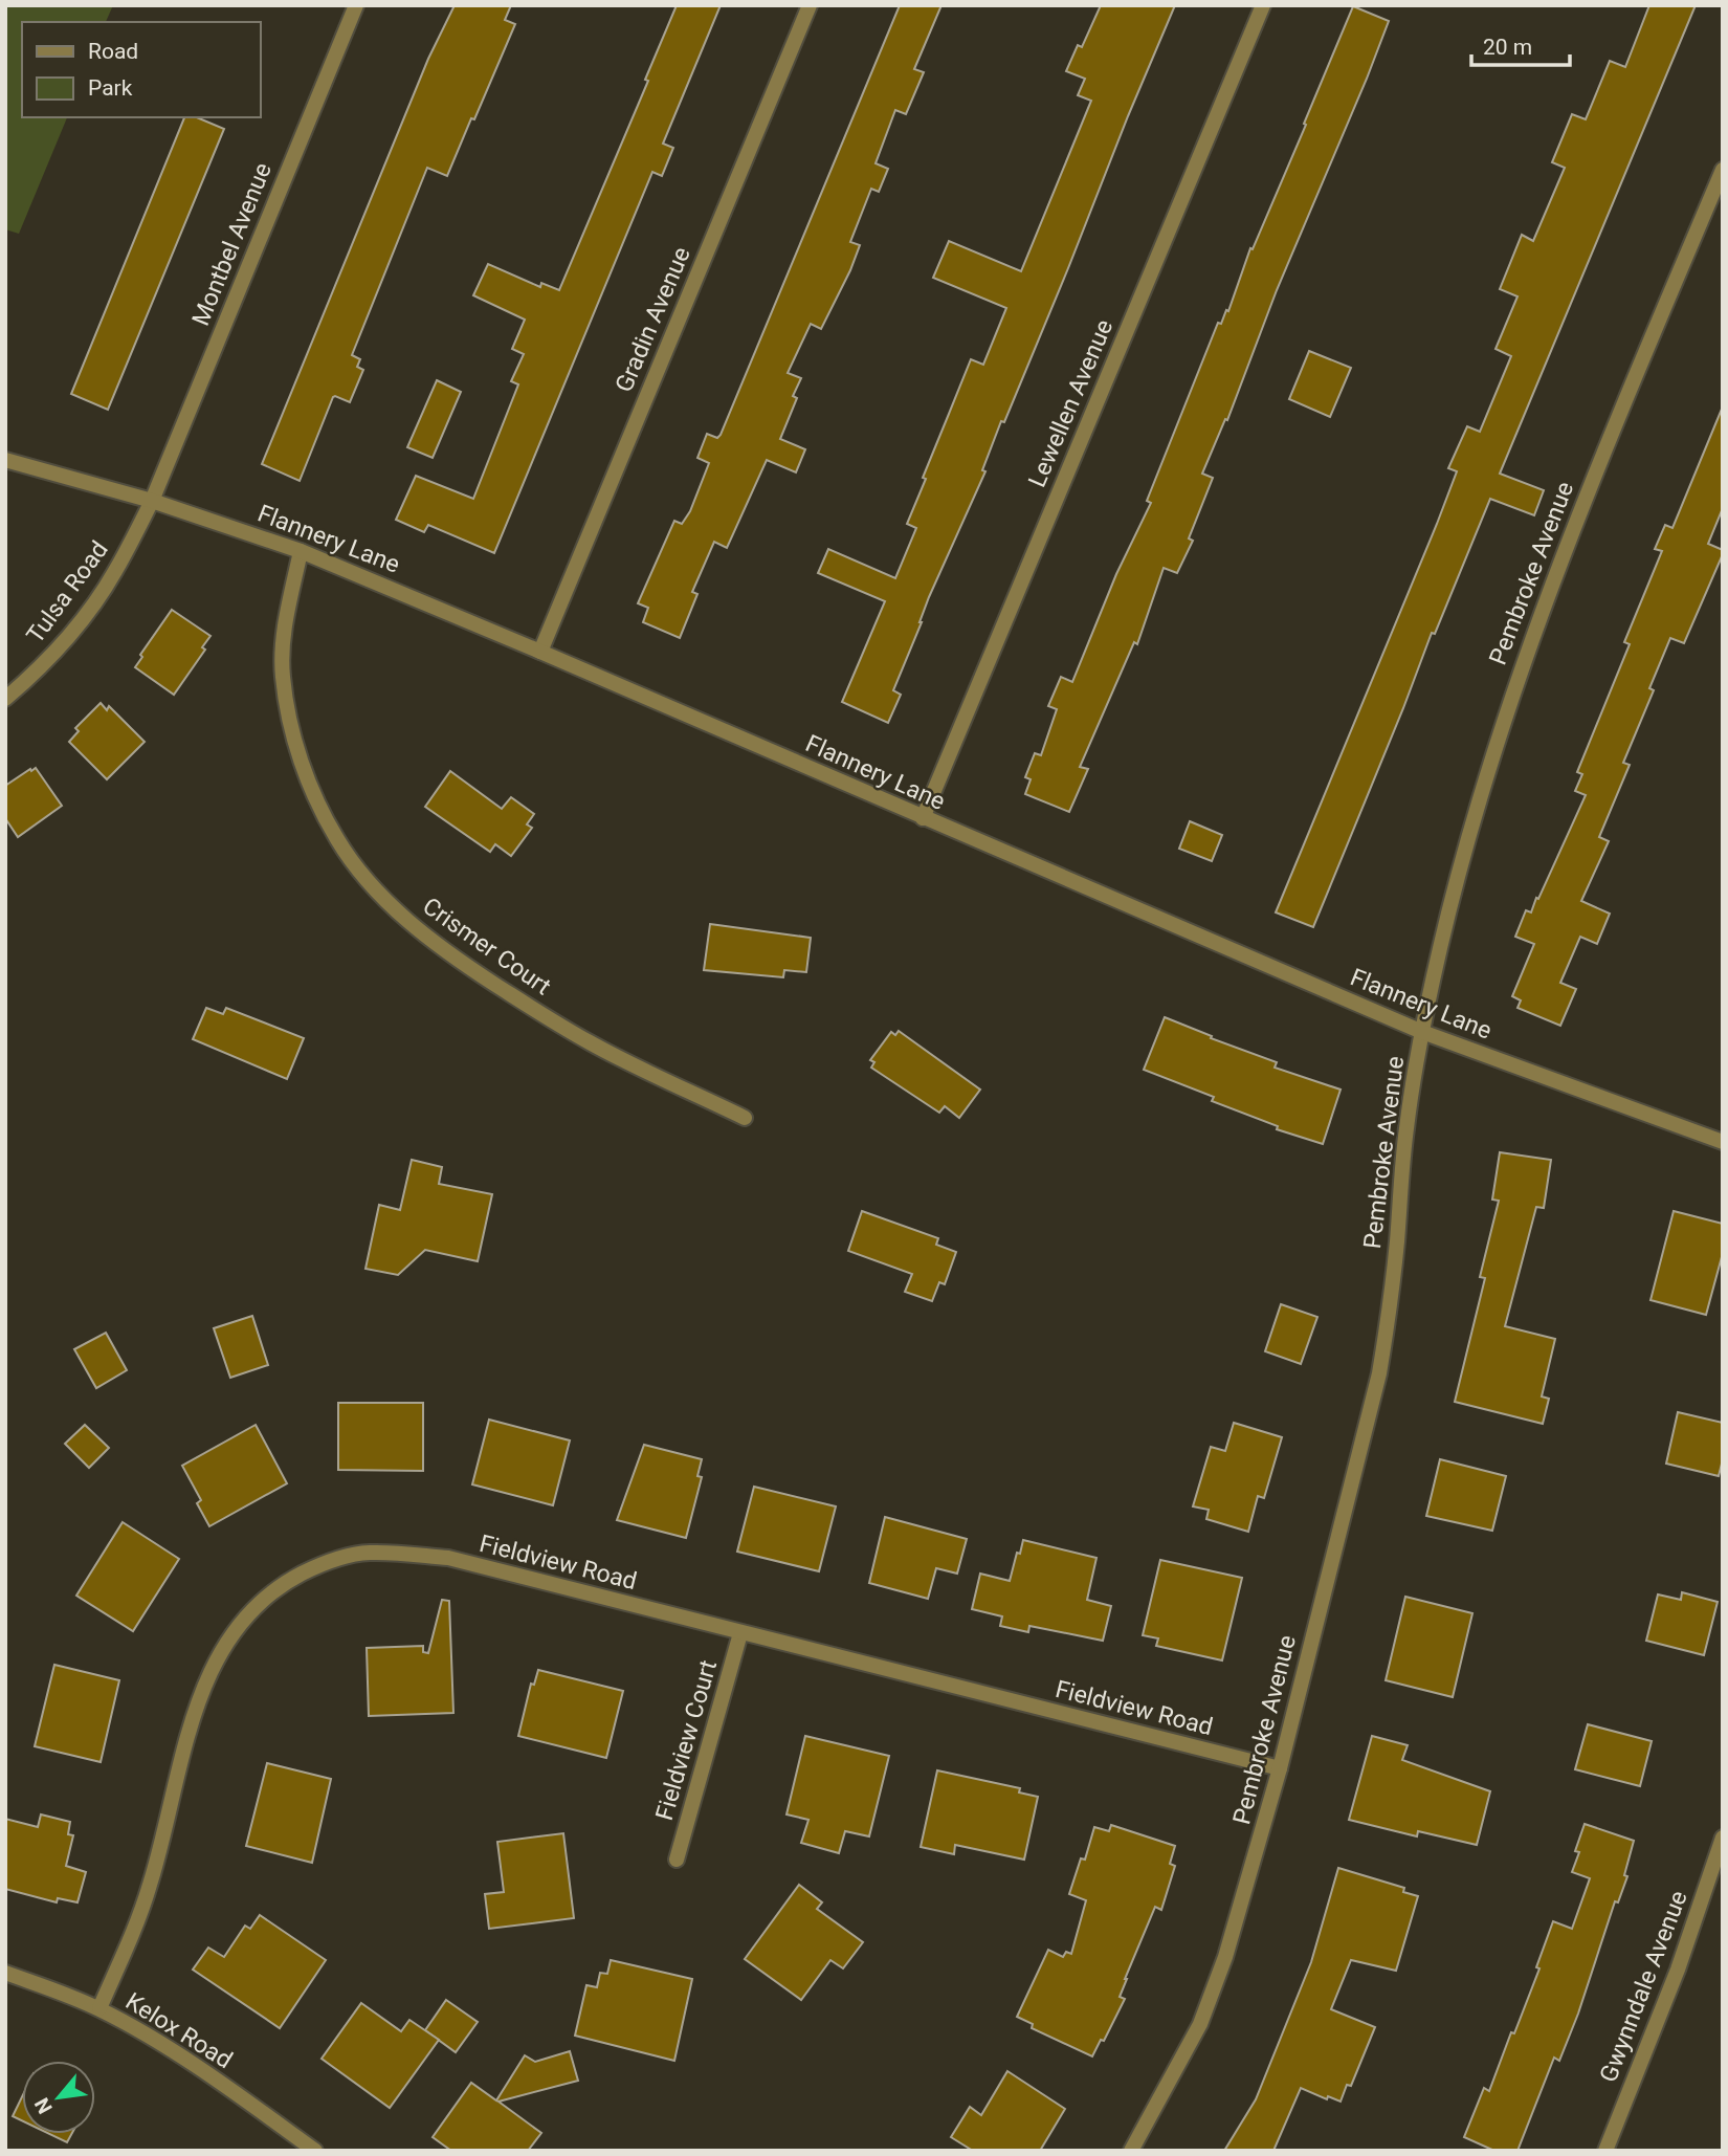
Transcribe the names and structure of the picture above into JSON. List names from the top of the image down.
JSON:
{
  "streets": {
    "street": [
      "Montbel Avenue",
      "Gradin Avenue",
      "Lewellen Avenue",
      "Flannery Lane",
      "Pembroke Avenue",
      "Tulsa Road",
      "Crismer Court",
      "Fieldview Road",
      "Fieldview Court",
      "Gwynndale Avenue",
      "Kelox Road"
    ]
  },
  "crossings": [
    ["Montbel Avenue", "Flannery Lane"],
    ["Montbel Avenue", "Tulsa Road"],
    ["Gradin Avenue", "Flannery Lane"],
    ["Lewellen Avenue", "Flannery Lane"],
    ["Flannery Lane", "Pembroke Avenue"],
    ["Flannery Lane", "Tulsa Road"],
    ["Flannery Lane", "Crismer Court"],
    ["Pembroke Avenue", "Fieldview Road"],
    ["Fieldview Road", "Fieldview Court"],
    ["Fieldview Road", "Kelox Road"]
  ],
  "legend": ["Road", "Park"],
  "scale_bar": "20 m",
  "north": "bottom left"
}
